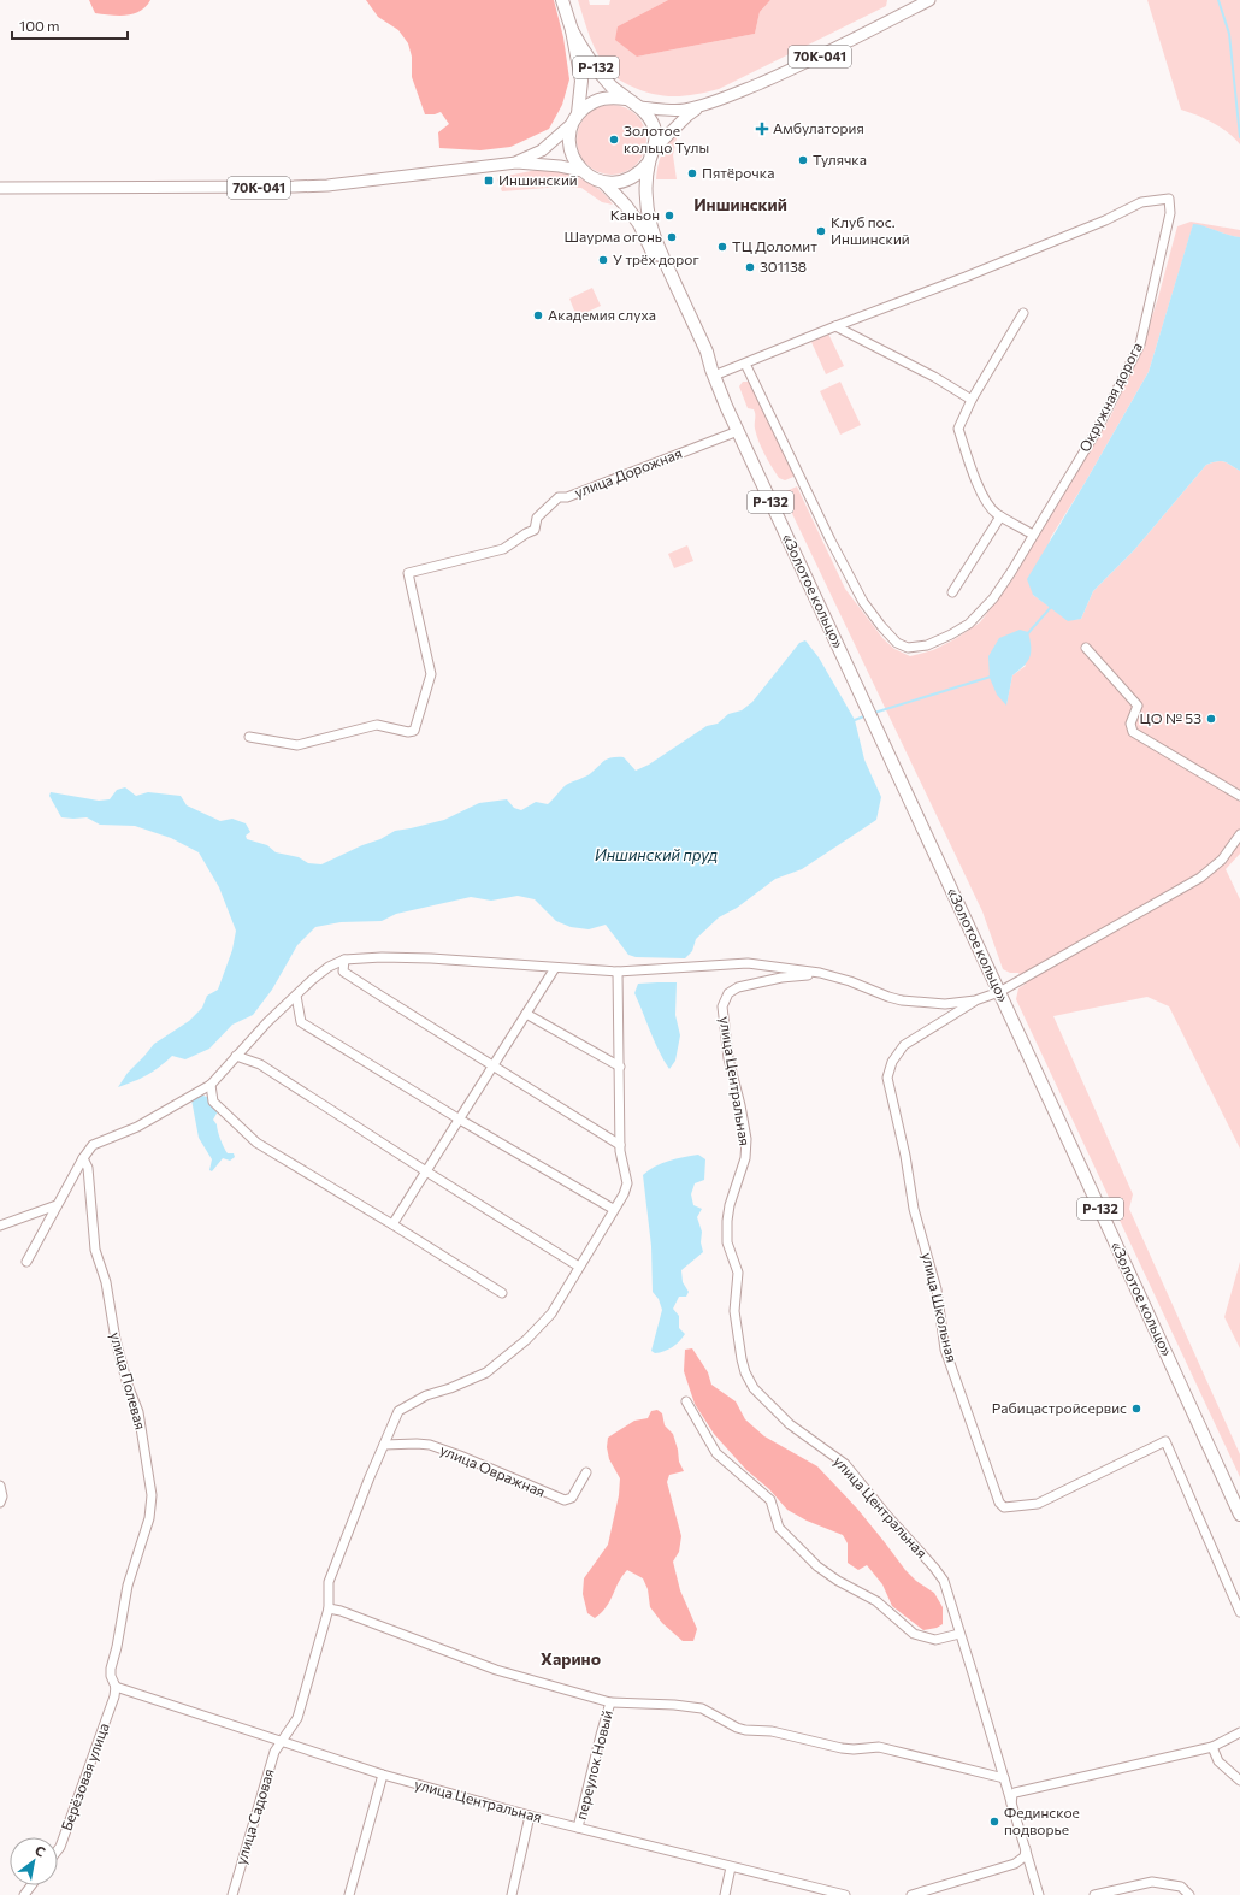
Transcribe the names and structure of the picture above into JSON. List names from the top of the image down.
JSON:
{
  "streets": {
    "highway": ["Р-132", "«Золотое кольцо»"],
    "main road": ["70К-041"],
    "street": [
      "Окружная дорога",
      "улица Дорожная",
      "улица Центральная",
      "улица Школьная",
      "улица Полевая",
      "улица Овражная",
      "переулок Новый",
      "Берёзовая улица",
      "улица Садовая"
    ]
  },
  "crossings": [
    ["70К-041", "Р-132"],
    ["70К-041", "«Золотое кольцо»"],
    ["Р-132", "«Золотое кольцо»"],
    ["Окружная дорога", "«Золотое кольцо»"],
    ["улица Дорожная", "«Золотое кольцо»"],
    ["улица Центральная", "улица Полевая"],
    ["улица Центральная", "переулок Новый"],
    ["улица Центральная", "Берёзовая улица"],
    ["улица Центральная", "улица Садовая"],
    ["улица Полевая", "Берёзовая улица"],
    ["улица Овражная", "улица Садовая"]
  ],
  "districts": ["Иншинский", "Харино"],
  "water": ["Иншинский пруд"],
  "places": {
    "health": ["Амбулатория"],
    "other": [
      "Золотое кольцо Тулы",
      "Тулячка",
      "Пятёрочка",
      "Каньон",
      "Клуб пос. Иншинский",
      "Шаурма огонь",
      "ТЦ Доломит",
      "У трёх дорог",
      "301138",
      "Академия слуха",
      "ЦО № 53",
      "Рабицастройсервис",
      "Фединское подворье"
    ],
    "transit": ["Иншинский"]
  },
  "scale_bar": "100 m",
  "north": "top right"
}
